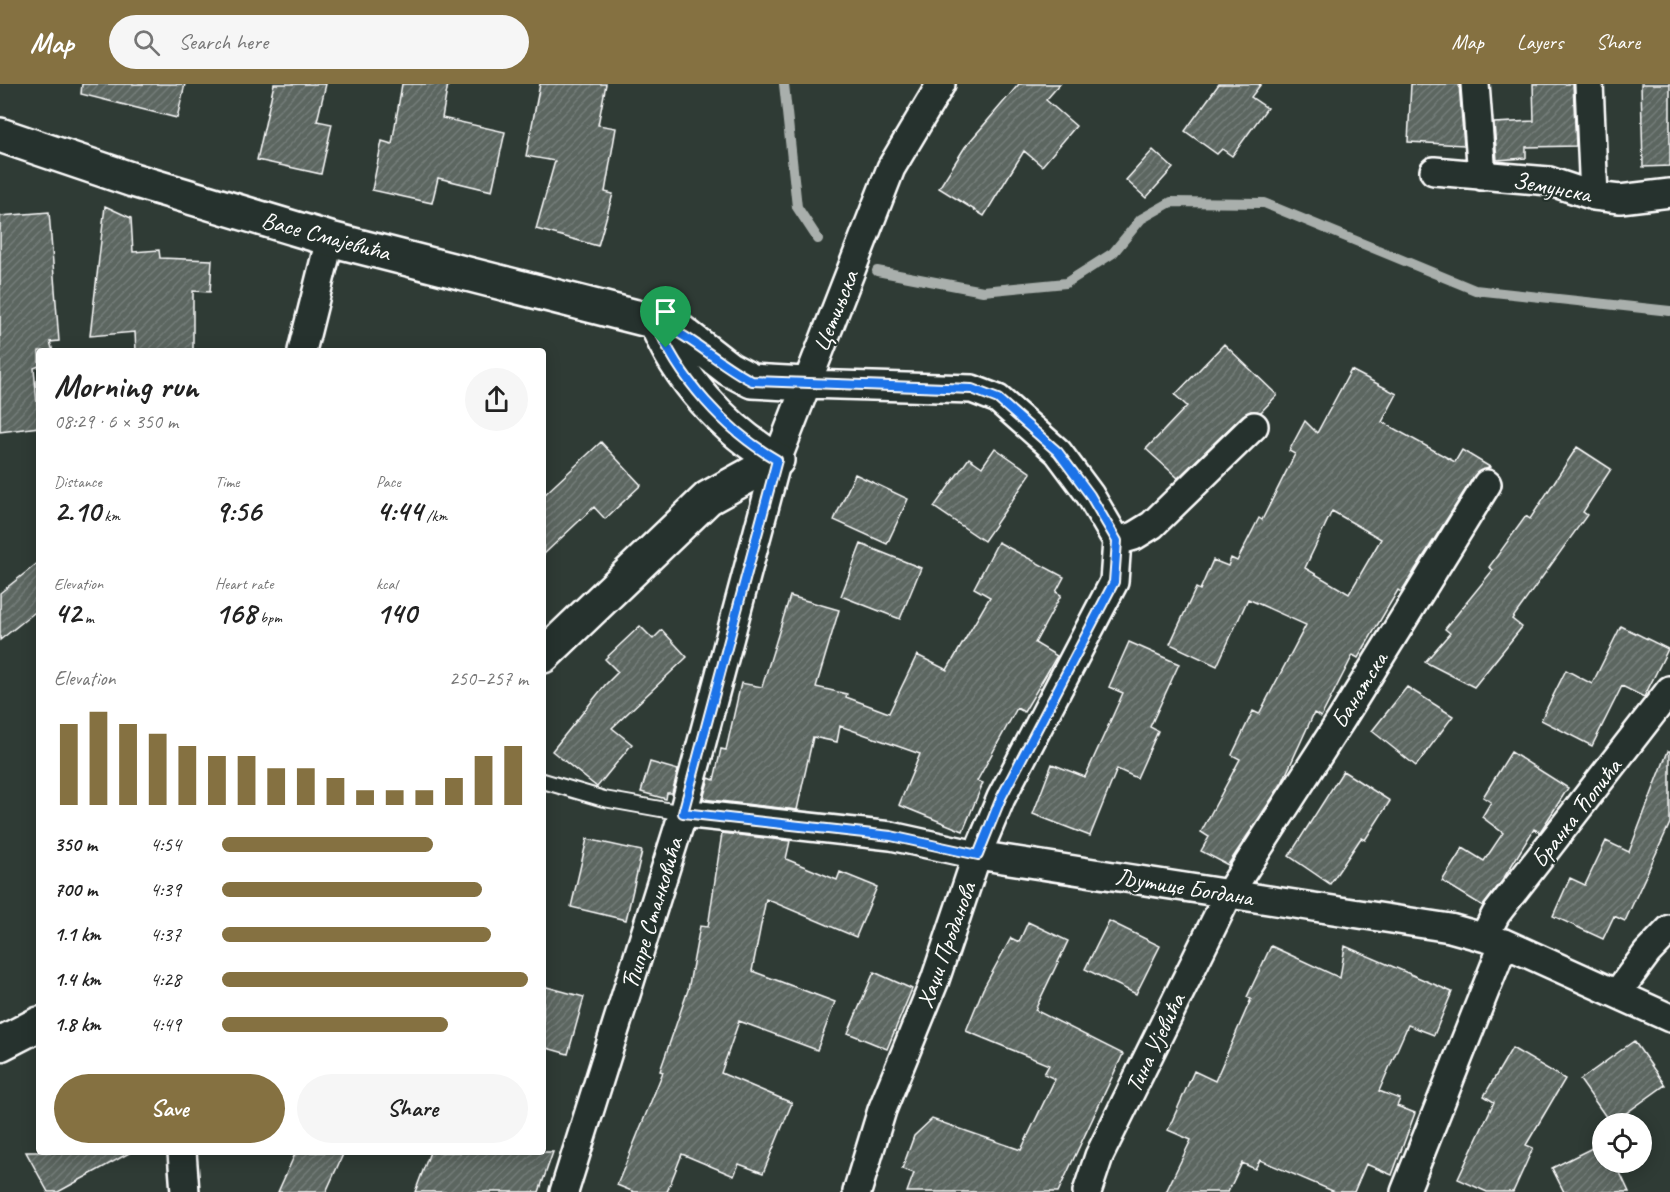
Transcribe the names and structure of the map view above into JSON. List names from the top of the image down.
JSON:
{
  "streets": {
    "street": [
      "Земунска",
      "Васе Смајевића",
      "Цетињска",
      "Банатска",
      "Бранка Ћопића",
      "Љутице Богдана",
      "Ћипре Станковића",
      "Хаџи Проданова",
      "Тина Ујевића"
    ]
  },
  "crossings": [
    ["Васе Смајевића", "Цетињска"],
    ["Цетињска", "Ћипре Станковића"],
    ["Банатска", "Љутице Богдана"],
    ["Банатска", "Тина Ујевића"],
    ["Бранка Ћопића", "Љутице Богдана"],
    ["Љутице Богдана", "Ћипре Станковића"],
    ["Љутице Богдана", "Хаџи Проданова"],
    ["Љутице Богдана", "Тина Ујевића"]
  ],
  "page": {
    "header": "Map",
    "search": "Search here",
    "nav": ["Map", "Layers", "Share"],
    "heading": ["Morning run", "08:29 · 6 × 350 m"],
    "stats": [
      ["Distance", "2.10 km"],
      ["Time", "9:56"],
      ["Pace", "4:44 /km"],
      ["Elevation", "42 m"],
      ["Heart rate", "168 bpm"],
      ["kcal", "140"]
    ],
    "chart": ["Elevation", "250–257 m"],
    "list": [
      {
        "name": "350 m",
        "note": "4:54"
      },
      {
        "name": "700 m",
        "note": "4:39"
      },
      {
        "name": "1.1 km",
        "note": "4:37"
      },
      {
        "name": "1.4 km",
        "note": "4:28"
      },
      {
        "name": "1.8 km",
        "note": "4:49"
      }
    ],
    "buttons": ["Save", "Share"]
  }
}
